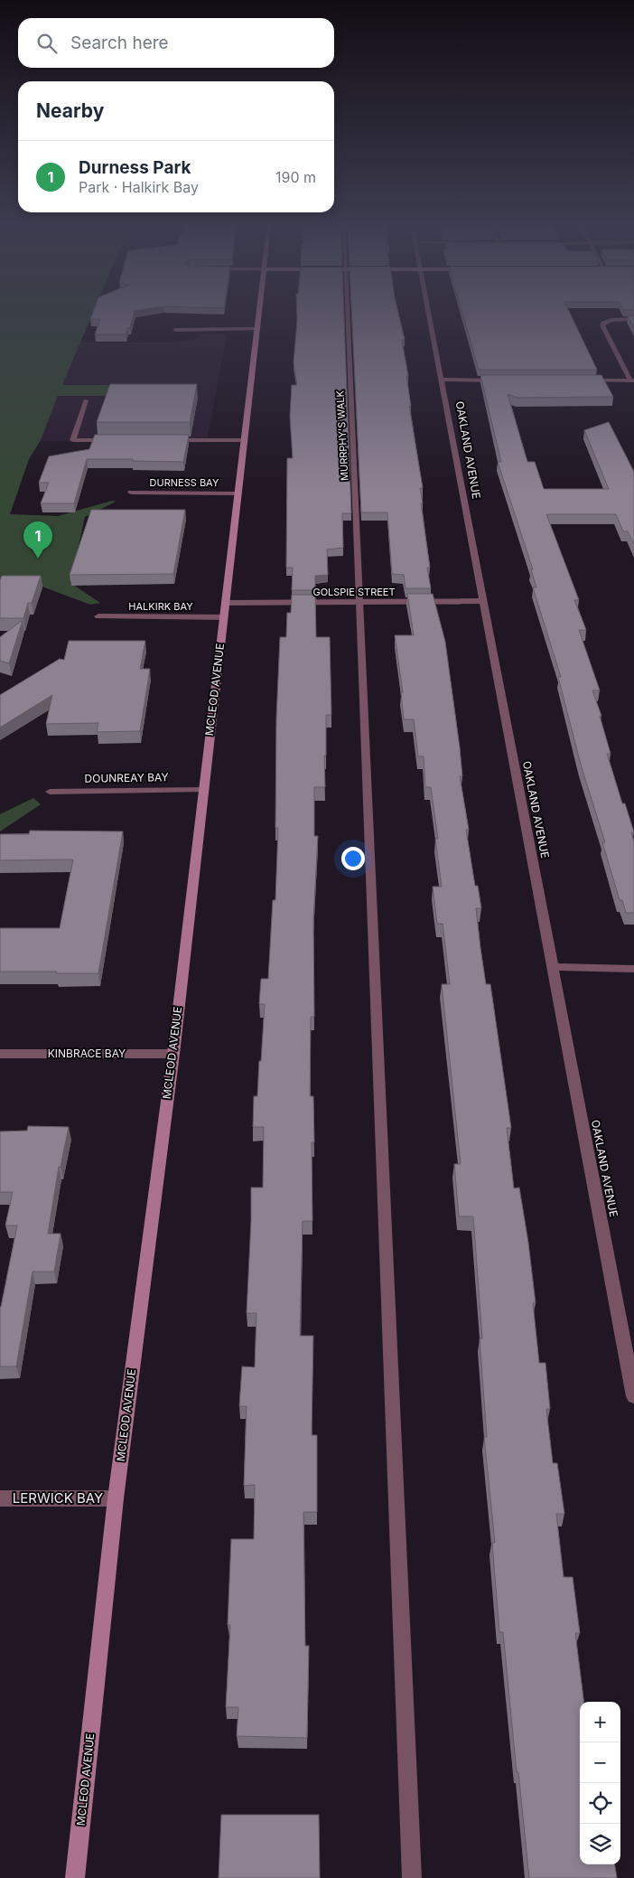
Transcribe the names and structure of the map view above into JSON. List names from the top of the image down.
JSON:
{
  "streets": {
    "street": [
      "MURRPHY'S WALK",
      "OAKLAND AVENUE",
      "DURNESS BAY",
      "GOLSPIE STREET",
      "HALKIRK BAY",
      "MCLEOD AVENUE",
      "DOUNREAY BAY",
      "KINBRACE BAY",
      "LERWICK BAY"
    ]
  },
  "crossings": [
    ["MURRPHY'S WALK", "GOLSPIE STREET"],
    ["OAKLAND AVENUE", "GOLSPIE STREET"],
    ["DURNESS BAY", "MCLEOD AVENUE"],
    ["GOLSPIE STREET", "MCLEOD AVENUE"],
    ["HALKIRK BAY", "MCLEOD AVENUE"],
    ["MCLEOD AVENUE", "DOUNREAY BAY"],
    ["MCLEOD AVENUE", "KINBRACE BAY"],
    ["MCLEOD AVENUE", "LERWICK BAY"]
  ],
  "page": {
    "search": "Search here",
    "heading": "Nearby",
    "list": [
      {
        "mark": "1",
        "name": "Durness Park",
        "note": "Park · Halkirk Bay",
        "value": "190 m"
      }
    ],
    "pins": "1",
    "map_buttons": ["+", "−"]
  }
}
